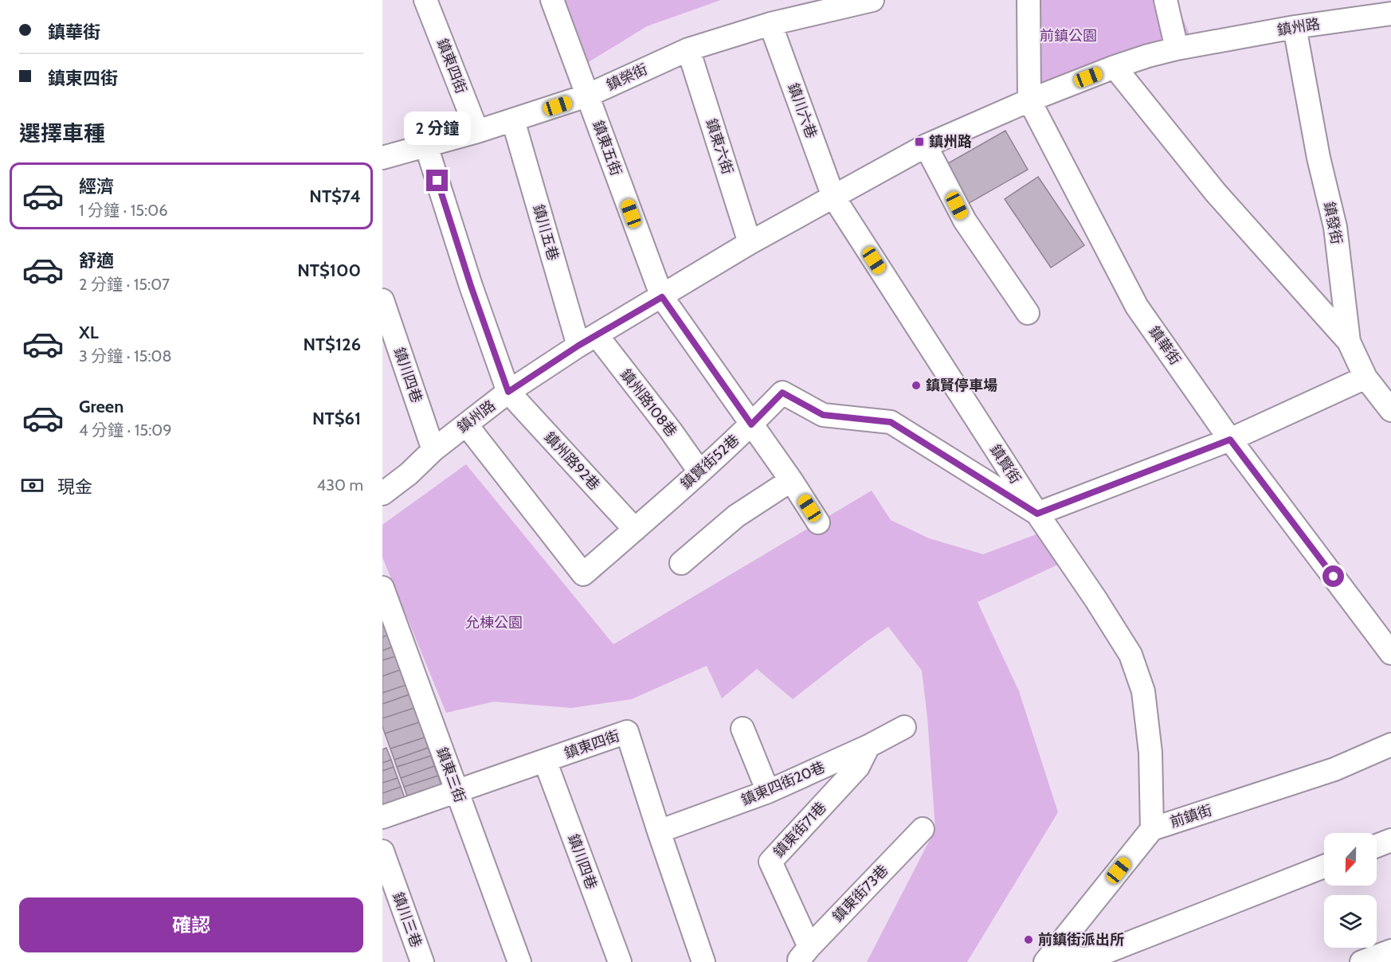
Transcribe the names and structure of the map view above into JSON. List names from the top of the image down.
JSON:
{
  "streets": {
    "street": [
      "鎮州路",
      "鎮東四街",
      "鎮榮街",
      "鎮川六巷",
      "鎮東六街",
      "鎮東五街",
      "鎮發街",
      "鎮川五巷",
      "鎮華街",
      "鎮川四巷",
      "鎮州路108巷",
      "鎮州路92巷",
      "鎮賢街52巷",
      "鎮賢街",
      "鎮東三街",
      "鎮東四街20巷",
      "前鎮街",
      "鎮東街71巷",
      "鎮東街73巷",
      "鎮川三巷"
    ]
  },
  "crossings": [
    ["鎮州路", "鎮川六巷"],
    ["鎮州路", "鎮東六街"],
    ["鎮州路", "鎮東五街"],
    ["鎮州路", "鎮發街"],
    ["鎮州路", "鎮川五巷"],
    ["鎮州路", "鎮華街"],
    ["鎮州路", "鎮川四巷"],
    ["鎮州路", "鎮州路108巷"],
    ["鎮州路", "鎮州路92巷"],
    ["鎮州路", "鎮賢街52巷"],
    ["鎮州路", "鎮賢街"],
    ["鎮東四街", "鎮榮街"],
    ["鎮東四街", "鎮川四巷"],
    ["鎮東四街", "鎮東三街"],
    ["鎮東四街", "鎮東四街20巷"],
    ["鎮榮街", "鎮川六巷"],
    ["鎮榮街", "鎮東六街"],
    ["鎮榮街", "鎮東五街"],
    ["鎮榮街", "鎮川五巷"],
    ["鎮川六巷", "鎮賢街"],
    ["鎮東五街", "鎮賢街52巷"],
    ["鎮川五巷", "鎮州路108巷"],
    ["鎮州路108巷", "鎮賢街52巷"],
    ["鎮州路92巷", "鎮賢街52巷"],
    ["鎮賢街52巷", "鎮賢街"],
    ["鎮賢街", "前鎮街"],
    ["鎮東四街20巷", "鎮東街71巷"],
    ["鎮東街71巷", "鎮東街73巷"]
  ],
  "parks": ["前鎮公園", "允棟公園"],
  "places": {
    "transit": ["鎮州路"],
    "other": ["鎮賢停車場", "前鎮街派出所"]
  },
  "north": "bottom",
  "page": {
    "banner": ["鎮華街", "鎮東四街"],
    "heading": "選擇車種",
    "bubble": "2 分鐘",
    "list": [
      {
        "name": "經濟",
        "note": "1 分鐘 · 15:06",
        "value": "NT$74"
      },
      {
        "name": "舒適",
        "note": "2 分鐘 · 15:07",
        "value": "NT$100"
      },
      {
        "name": "XL",
        "note": "3 分鐘 · 15:08",
        "value": "NT$126"
      },
      {
        "name": "Green",
        "note": "4 分鐘 · 15:09",
        "value": "NT$61"
      }
    ],
    "pay": ["現金", "430 m"],
    "buttons": "確認"
  }
}
